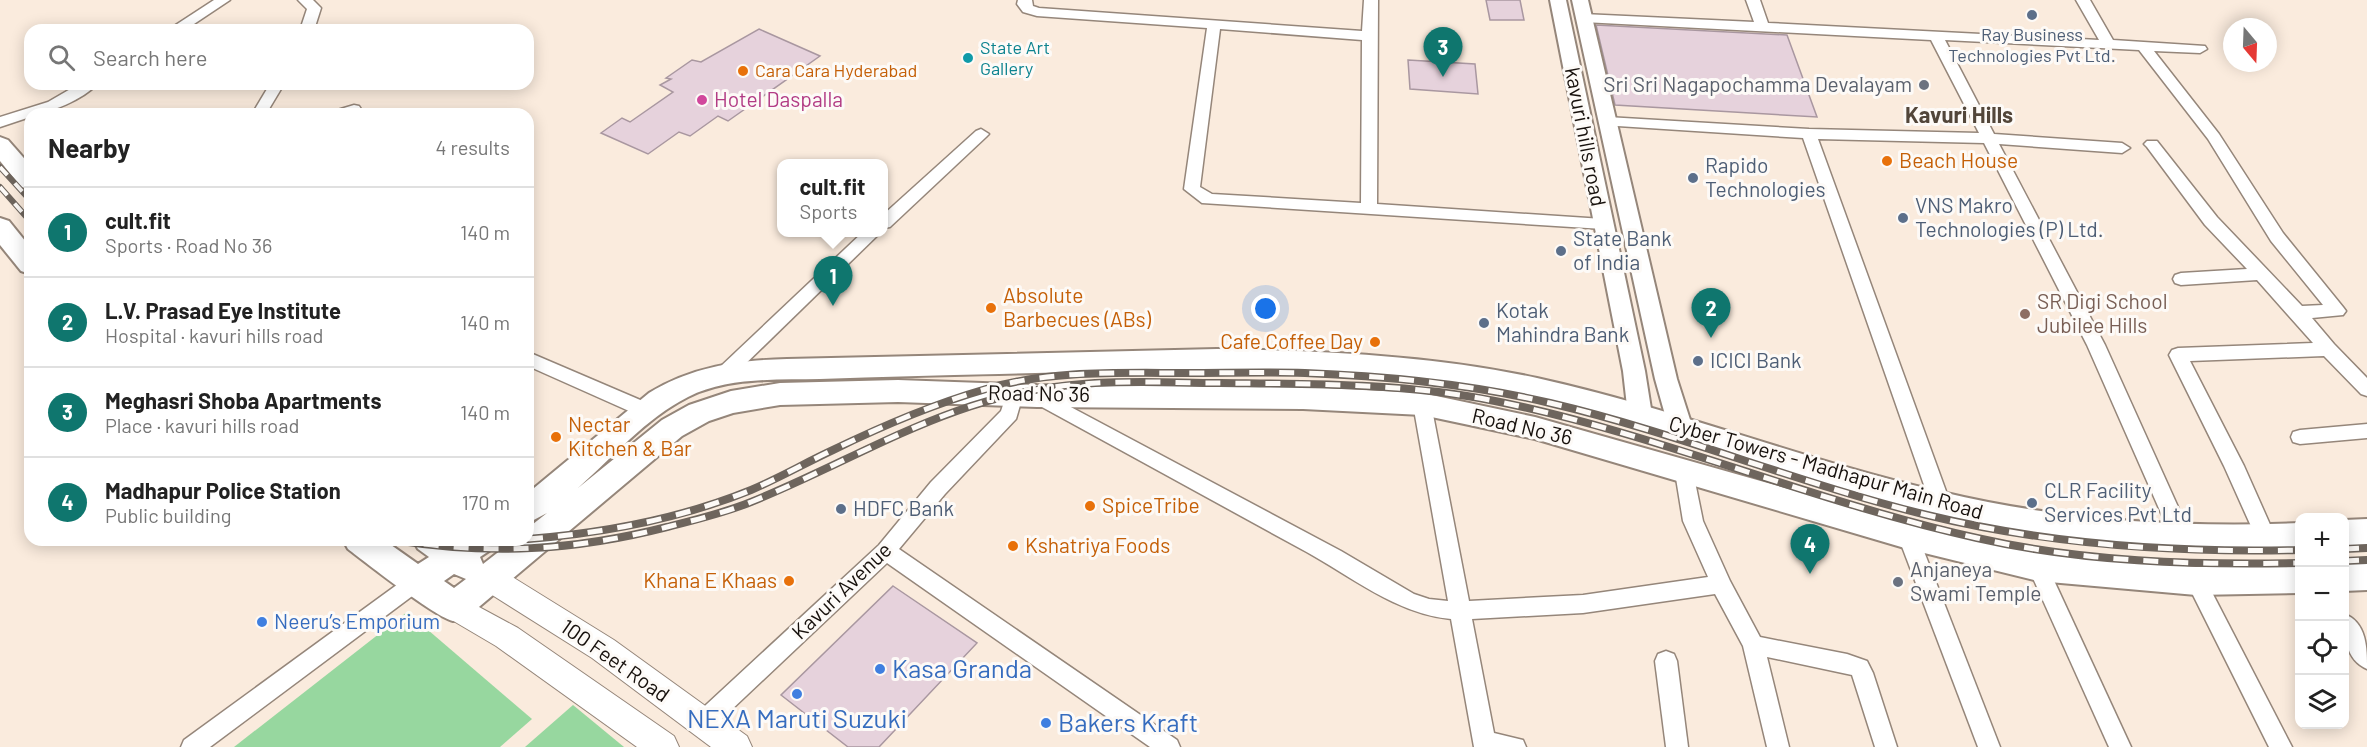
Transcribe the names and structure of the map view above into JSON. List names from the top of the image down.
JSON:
{
  "streets": {
    "main road": ["Road No 36", "Cyber Towers - Madhapur Main Road", "100 Feet Road"],
    "street": ["kavuri hills road", "Kavuri Avenue"]
  },
  "crossings": [
    ["kavuri hills road", "Road No 36"],
    ["kavuri hills road", "Cyber Towers - Madhapur Main Road"],
    ["Road No 36", "Cyber Towers - Madhapur Main Road"],
    ["Road No 36", "Kavuri Avenue"],
    ["Road No 36", "100 Feet Road"],
    ["Kavuri Avenue", "100 Feet Road"]
  ],
  "districts": ["Kavuri Hills"],
  "places": [
    "Ray Business Technologies Pvt Ltd.",
    "State Art Gallery",
    "Cara Cara Hyderabad",
    "Sri Sri Nagapochamma Devalayam",
    "Hotel Daspalla",
    "Beach House",
    "Rapido Technologies",
    "VNS Makro Technologies (P) Ltd.",
    "State Bank of India",
    "Absolute Barbecues (ABs)",
    "SR Digi School Jubilee Hills",
    "Kotak Mahindra Bank",
    "Cafe Coffee Day",
    "ICICI Bank",
    "Nectar Kitchen & Bar",
    "CLR Facility Services Pvt Ltd",
    "SpiceTribe",
    "HDFC Bank",
    "Kshatriya Foods",
    "Khana E Khaas",
    "Anjaneya Swami Temple",
    "Neeru’s Emporium",
    "Kasa Granda",
    "NEXA Maruti Suzuki",
    "Bakers Kraft"
  ],
  "north": "bottom",
  "page": {
    "search": "Search here",
    "pins": [
      "3",
      "1",
      "2",
      "4"
    ],
    "heading": ["Nearby", "4 results"],
    "popup": ["cult.fit", "Sports"],
    "list": [
      {
        "mark": "1",
        "name": "cult.fit",
        "note": "Sports · Road No 36",
        "value": "140 m"
      },
      {
        "mark": "2",
        "name": "L.V. Prasad Eye Institute",
        "note": "Hospital · kavuri hills road",
        "value": "140 m"
      },
      {
        "mark": "3",
        "name": "Meghasri Shoba Apartments",
        "note": "Place · kavuri hills road",
        "value": "140 m"
      },
      {
        "mark": "4",
        "name": "Madhapur Police Station",
        "note": "Public building",
        "value": "170 m"
      }
    ],
    "map_buttons": ["+", "−"]
  }
}
